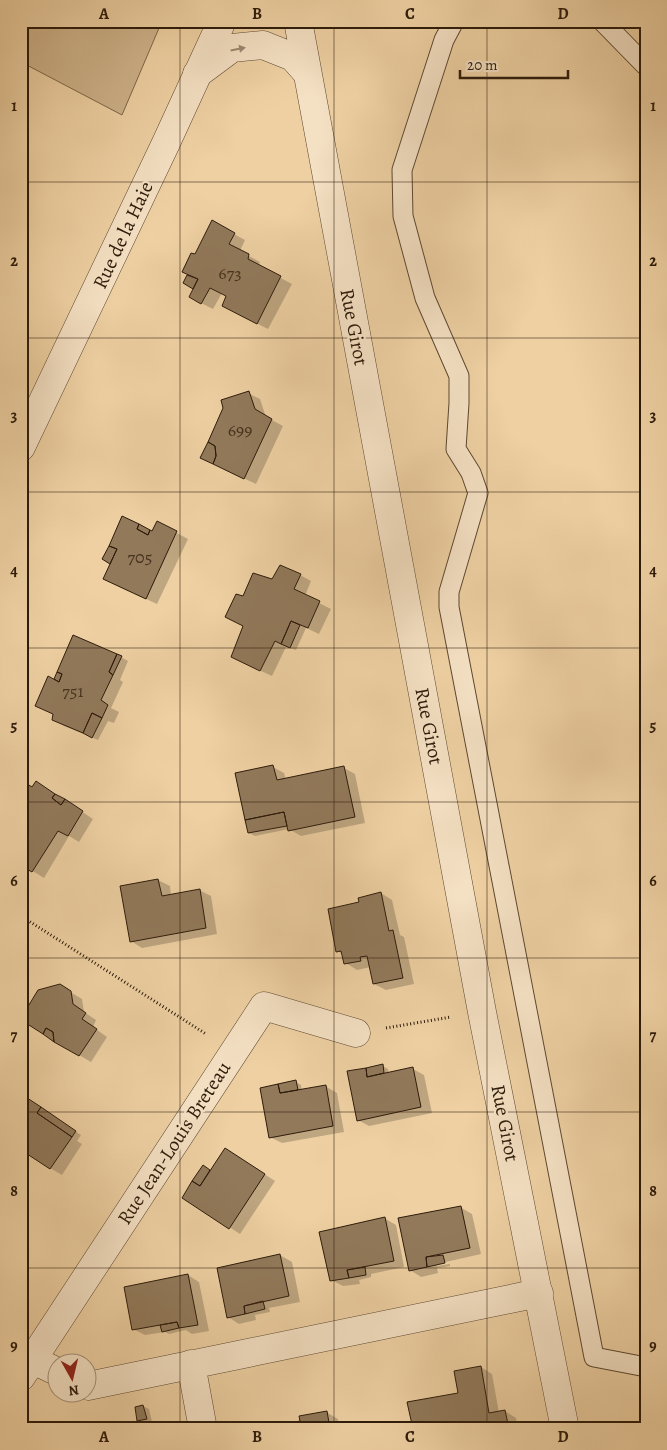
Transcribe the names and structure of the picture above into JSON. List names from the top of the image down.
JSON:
{
  "streets": {
    "street": ["Rue de la Haie", "Rue Girot", "Rue Jean-Louis Breteau"]
  },
  "house_numbers": [
    "673",
    "699",
    "705",
    "751"
  ],
  "scale_bar": "20 m",
  "north": "bottom",
  "grid": {
    "columns": [
      "A",
      "B",
      "C",
      "D"
    ],
    "rows": [
      "1",
      "2",
      "3",
      "4",
      "5",
      "6",
      "7",
      "8",
      "9"
    ]
  }
}
